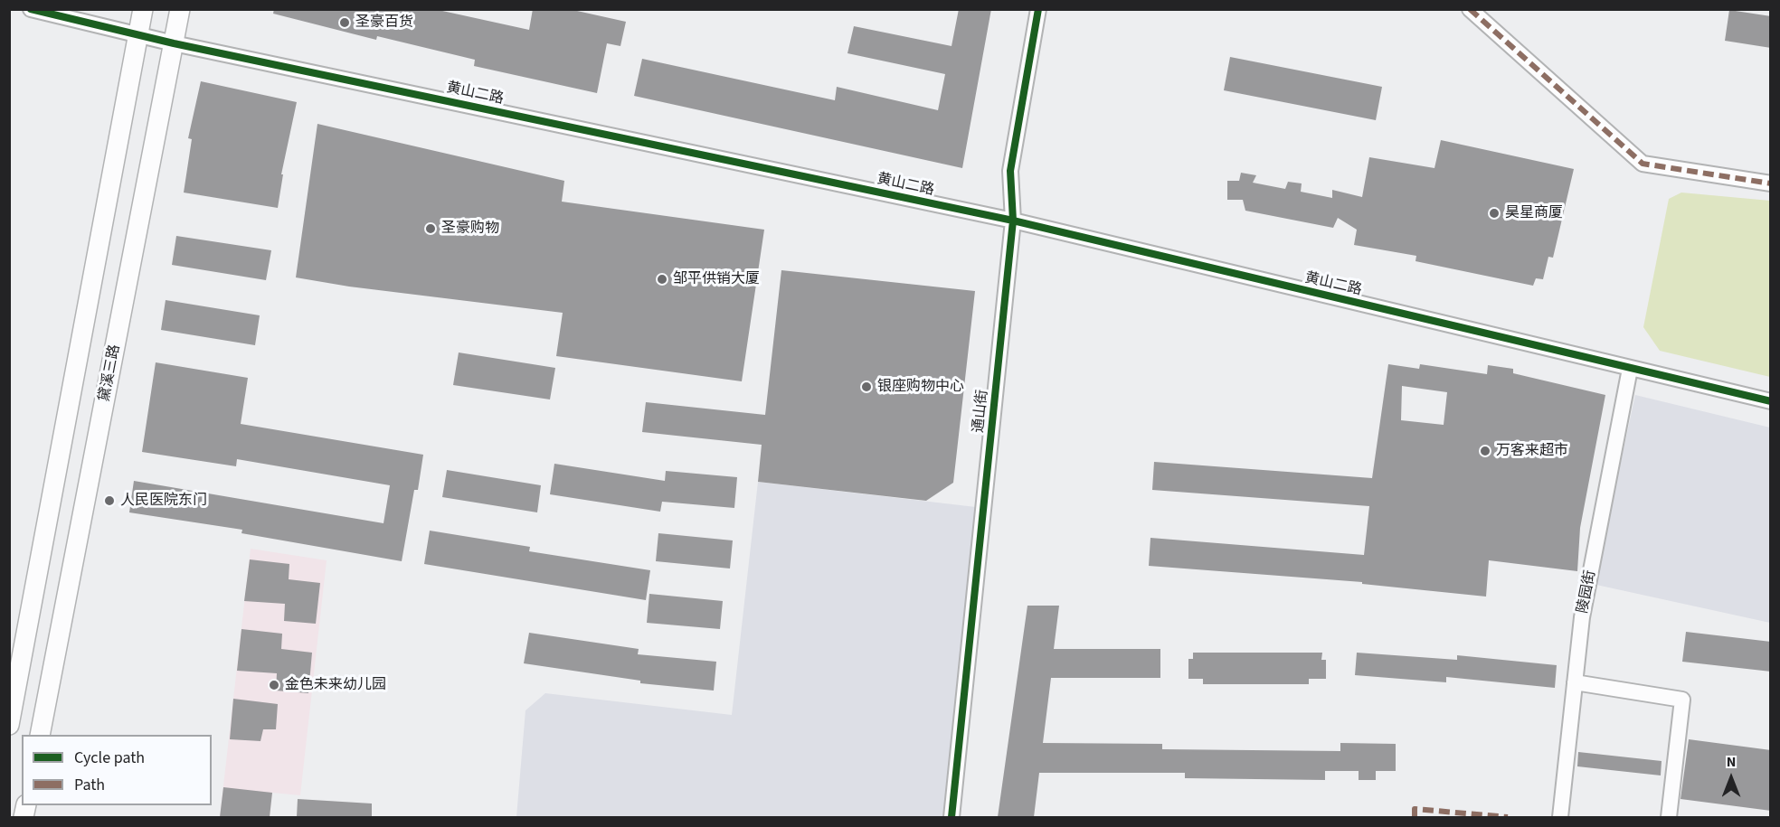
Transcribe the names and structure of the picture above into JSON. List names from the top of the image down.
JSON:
{
  "streets": {
    "main road": ["黛溪三路"],
    "street": ["黄山二路", "通山街", "陵园街"]
  },
  "crossings": [
    ["黄山二路", "黛溪三路"],
    ["黄山二路", "通山街"],
    ["黄山二路", "陵园街"]
  ],
  "places": [
    "圣豪百货",
    "昊星商厦",
    "圣豪购物",
    "邹平供销大厦",
    "银座购物中心",
    "万客来超市",
    "人民医院东门",
    "金色未来幼儿园"
  ],
  "legend": ["Cycle path", "Path"],
  "north": "top"
}
